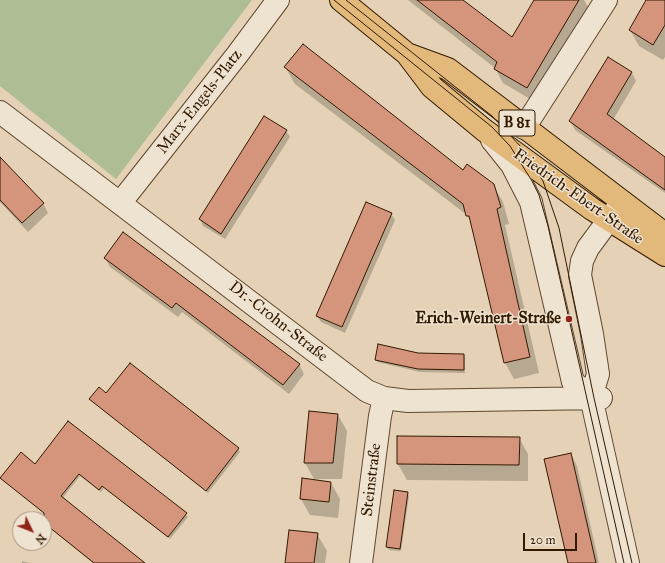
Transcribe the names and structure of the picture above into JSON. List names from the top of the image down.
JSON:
{
  "streets": {
    "main road": ["B 81", "Friedrich-Ebert-Straße"],
    "street": ["Marx-Engels-Platz", "Dr.-Crohn-Straße", "Steinstraße"]
  },
  "crossings": [
    ["Marx-Engels-Platz", "Dr.-Crohn-Straße"],
    ["Dr.-Crohn-Straße", "Steinstraße"]
  ],
  "places": ["Erich-Weinert-Straße"],
  "scale_bar": "20 m",
  "north": "bottom right"
}
